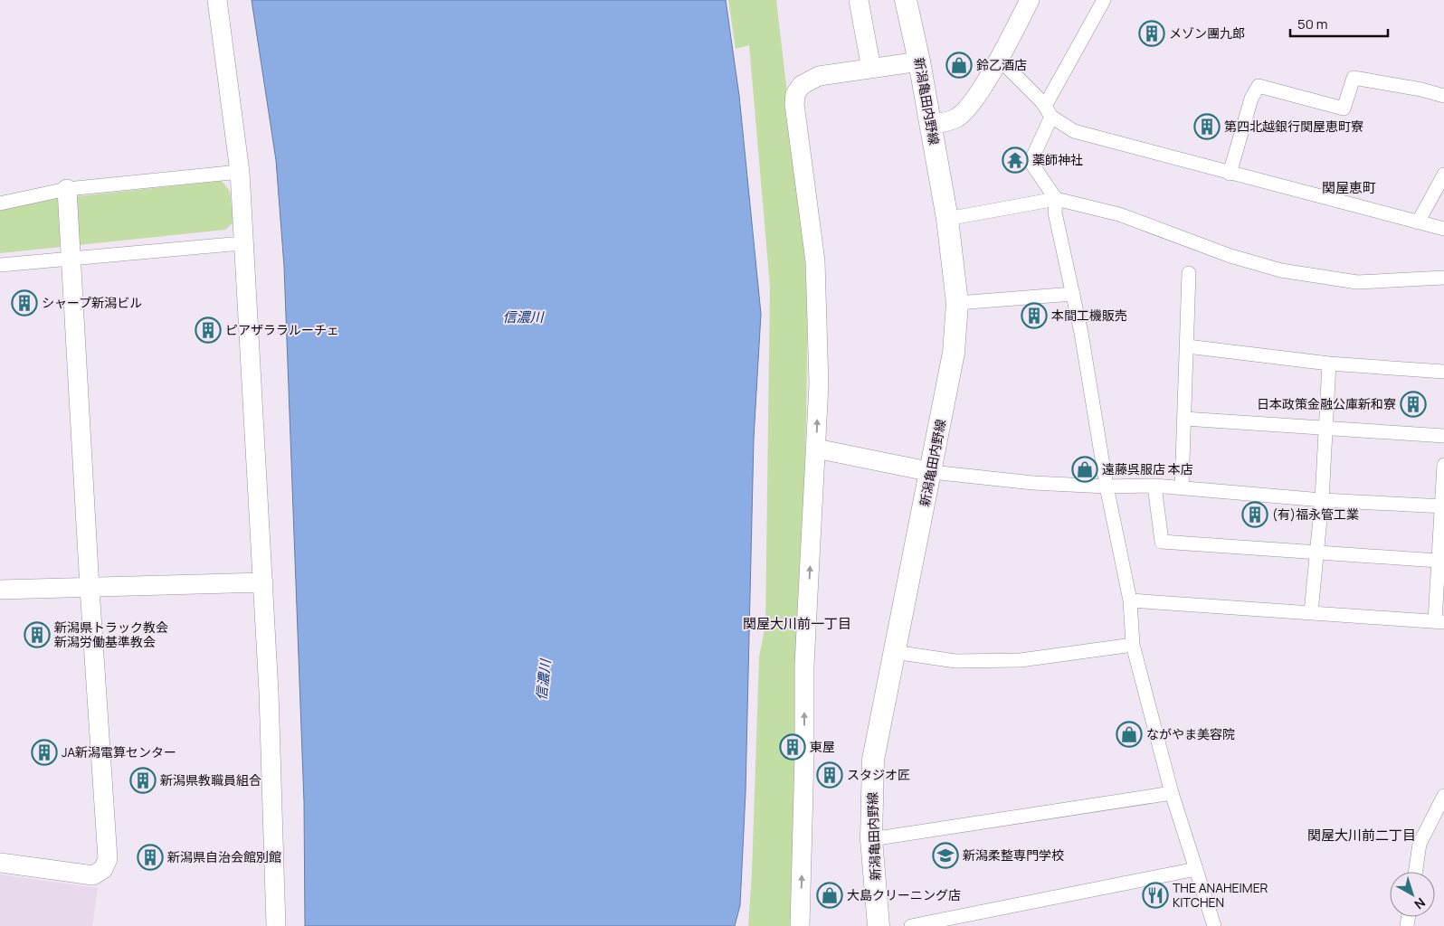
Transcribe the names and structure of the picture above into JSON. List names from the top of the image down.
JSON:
{
  "streets": {
    "main road": ["新潟亀田内野線"]
  },
  "districts": ["関屋恵町", "関屋大川前一丁目", "関屋大川前二丁目"],
  "water": ["信濃川"],
  "places": {
    "building": [
      "メゾン團九郎",
      "第四北越銀行関屋恵町寮",
      "シャープ新潟ビル",
      "本間工機販売",
      "ピアザララルーチェ",
      "日本政策金融公庫新和寮",
      "(有)福永管工業",
      "新潟県トラック教会 新潟労働基準教会",
      "東屋",
      "JA新潟電算センター",
      "スタジオ匠",
      "新潟県教職員組合",
      "新潟県自治会館別館"
    ],
    "shop": [
      "鈴乙酒店",
      "遠藤呉服店 本店",
      "ながやま美容院",
      "大島クリーニング店"
    ],
    "temple": ["薬師神社"],
    "school or university": ["新潟柔整専門学校"],
    "restaurant": ["THE ANAHEIMER KITCHEN"]
  },
  "scale_bar": "50 m",
  "north": "bottom right"
}
